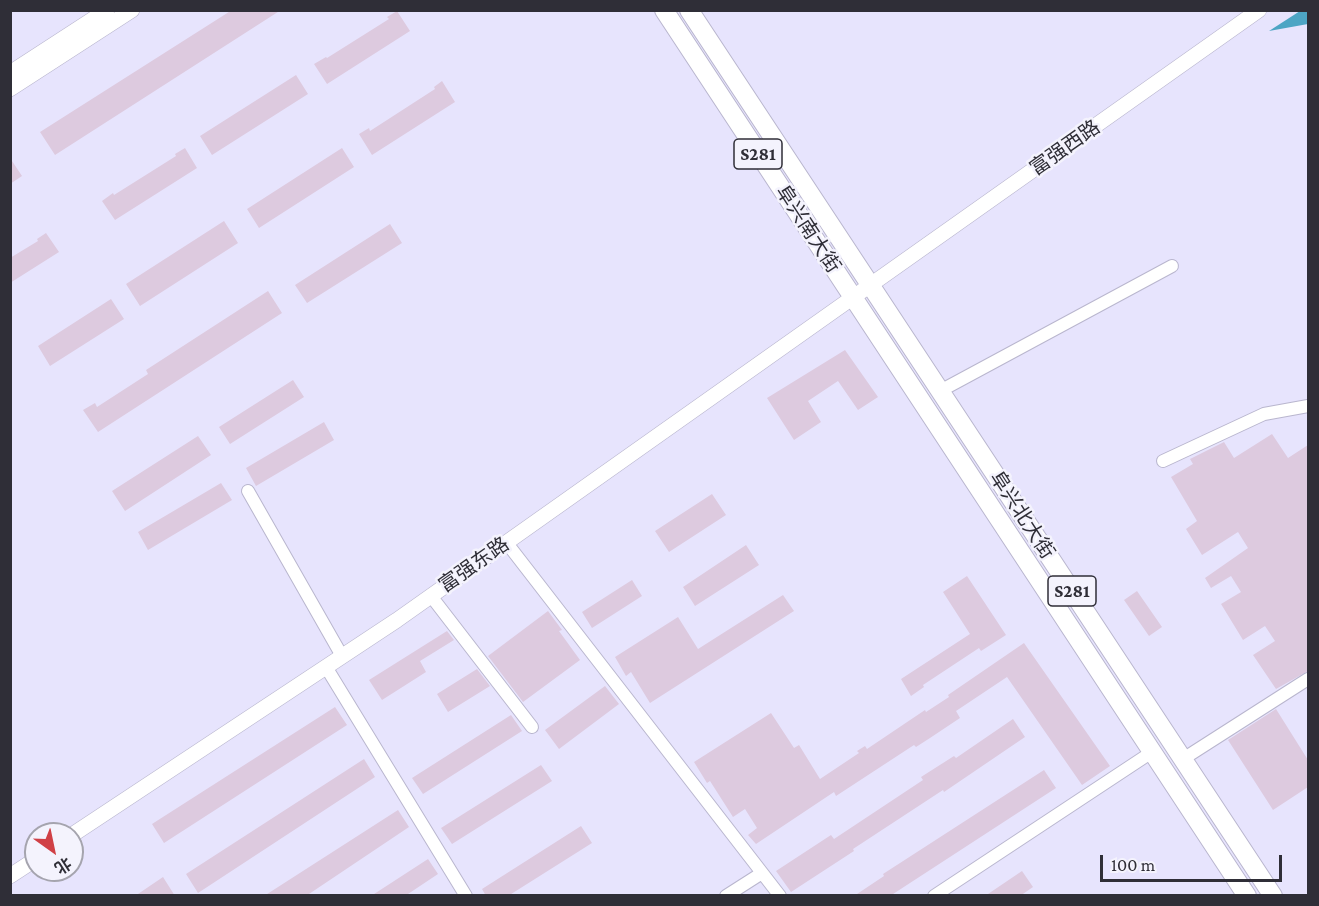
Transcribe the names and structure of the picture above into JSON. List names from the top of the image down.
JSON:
{
  "streets": {
    "main road": ["S281", "阜兴南大街", "阜兴北大街"],
    "street": ["富强西路", "富强东路"]
  },
  "crossings": [
    ["富强西路", "阜兴南大街"],
    ["富强西路", "阜兴北大街"],
    ["富强西路", "富强东路"],
    ["阜兴南大街", "阜兴北大街"],
    ["阜兴南大街", "富强东路"],
    ["阜兴北大街", "富强东路"]
  ],
  "scale_bar": "100 m",
  "north": "bottom right"
}
